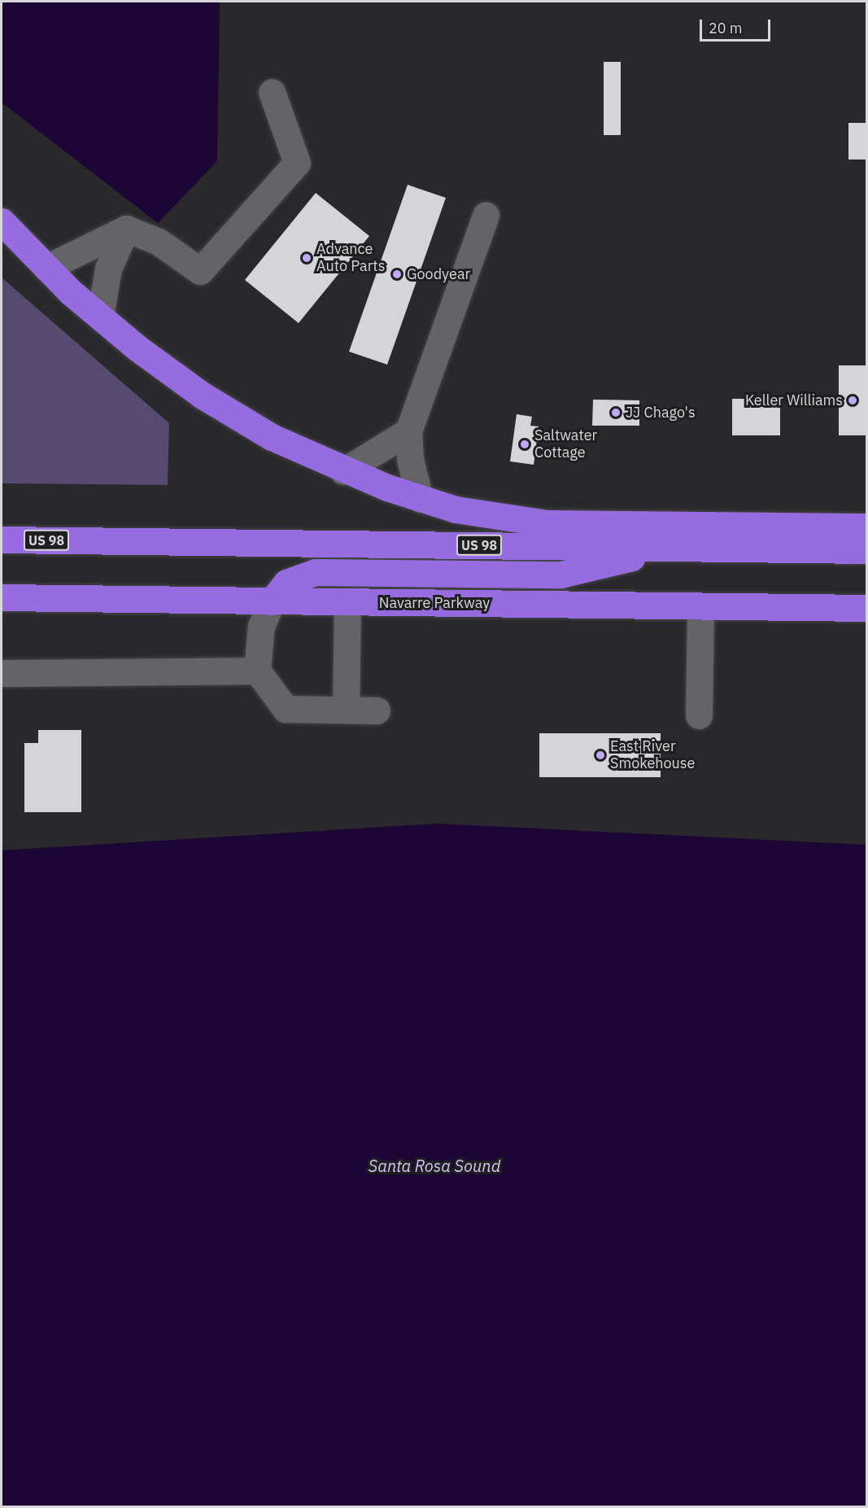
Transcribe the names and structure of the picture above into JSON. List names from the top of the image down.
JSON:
{
  "streets": {
    "highway": ["US 98", "Navarre Parkway"]
  },
  "water": ["Santa Rosa Sound"],
  "places": [
    "Advance Auto Parts",
    "Goodyear",
    "Keller Williams",
    "JJ Chago's",
    "Saltwater Cottage",
    "East River Smokehouse"
  ],
  "scale_bar": "20 m"
}
